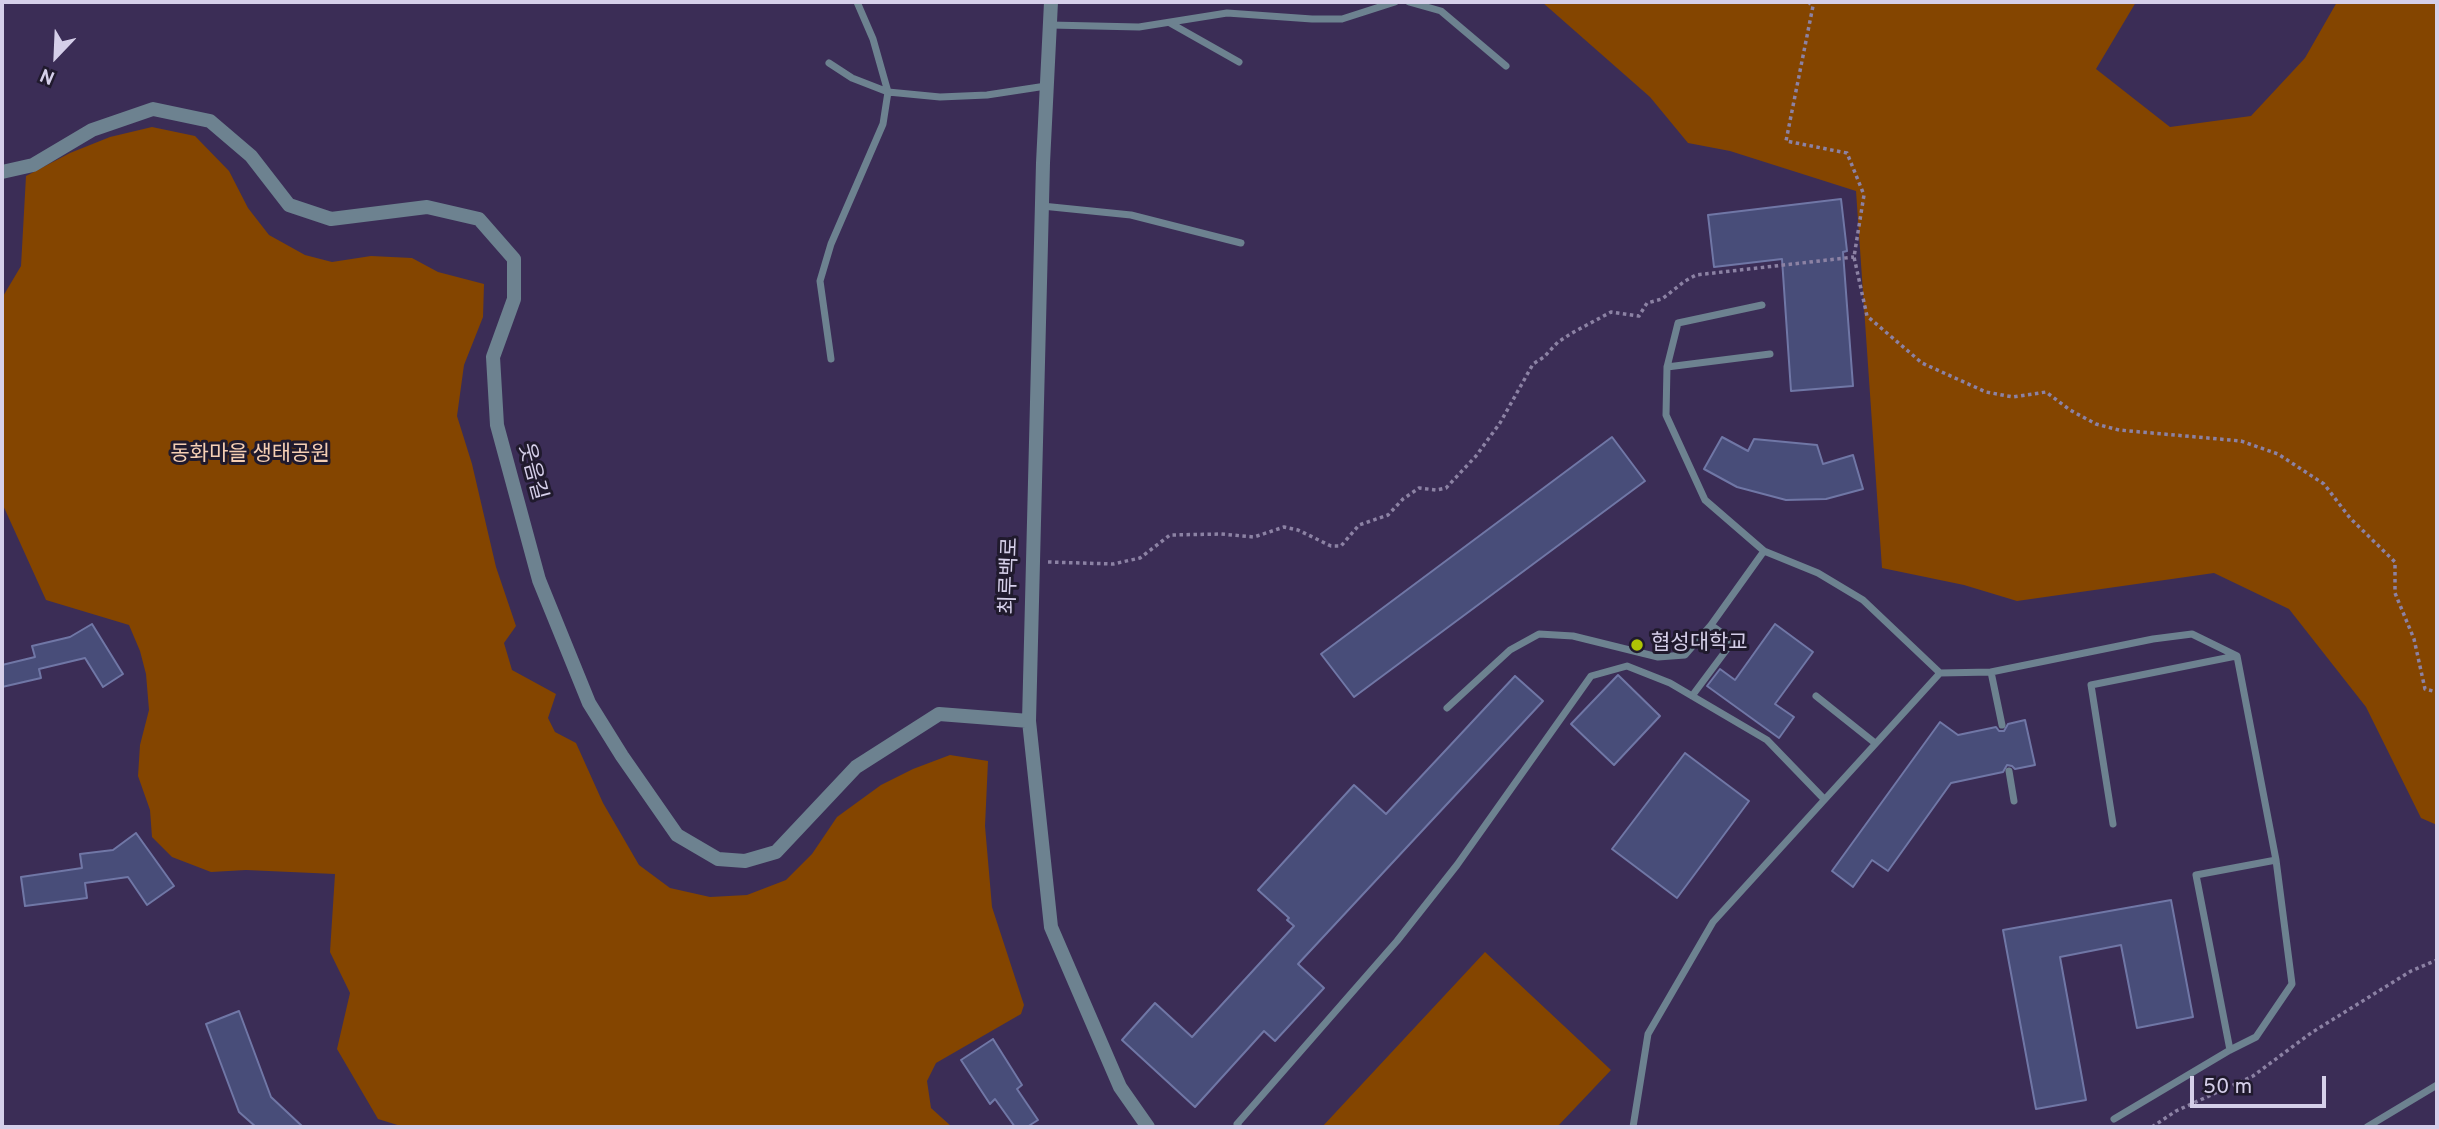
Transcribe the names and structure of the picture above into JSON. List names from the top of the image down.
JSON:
{
  "streets": {
    "street": ["웃음길", "최루백로"]
  },
  "crossings": [
    ["웃음길", "최루백로"]
  ],
  "parks": ["동화마을 생태공원"],
  "places": ["협성대학교"],
  "scale_bar": "50 m",
  "north": "bottom left"
}
